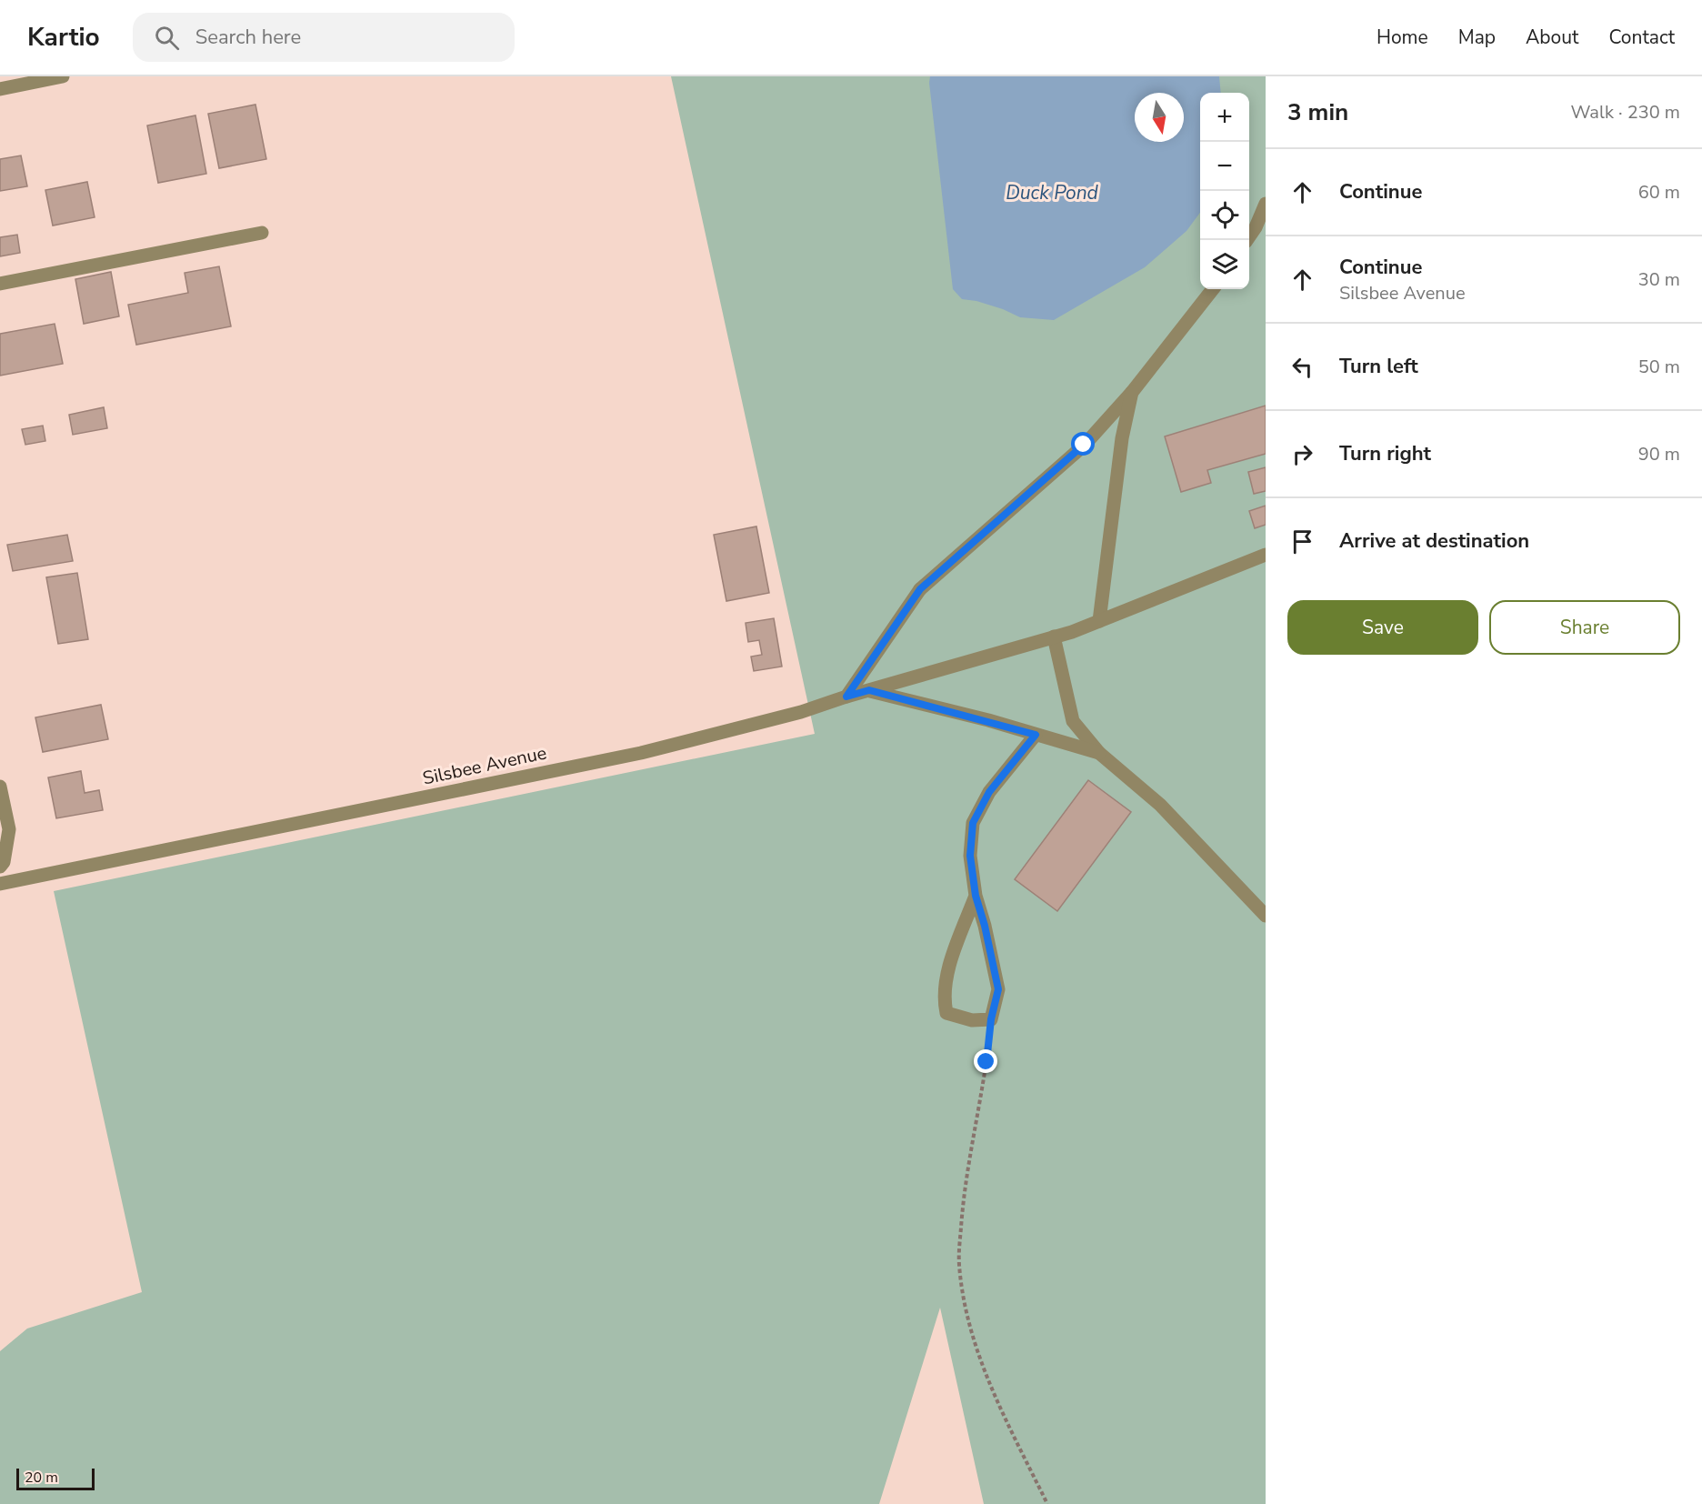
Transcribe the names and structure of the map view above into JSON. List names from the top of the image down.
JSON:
{
  "streets": {
    "street": ["Silsbee Avenue"]
  },
  "water": ["Duck Pond"],
  "scale_bar": "20 m",
  "north": "bottom",
  "page": {
    "header": "Kartio",
    "search": "Search here",
    "nav": [
      "Home",
      "Map",
      "About",
      "Contact"
    ],
    "heading": ["3 min", "Walk · 230 m"],
    "map_buttons": ["+", "−"],
    "list": [
      ["Continue", "60 m"],
      ["Continue", "Silsbee Avenue", "30 m"],
      ["Turn left", "50 m"],
      ["Turn right", "90 m"],
      "Arrive at destination"
    ],
    "buttons": ["Save", "Share"],
    "scale": "20 m"
  }
}
